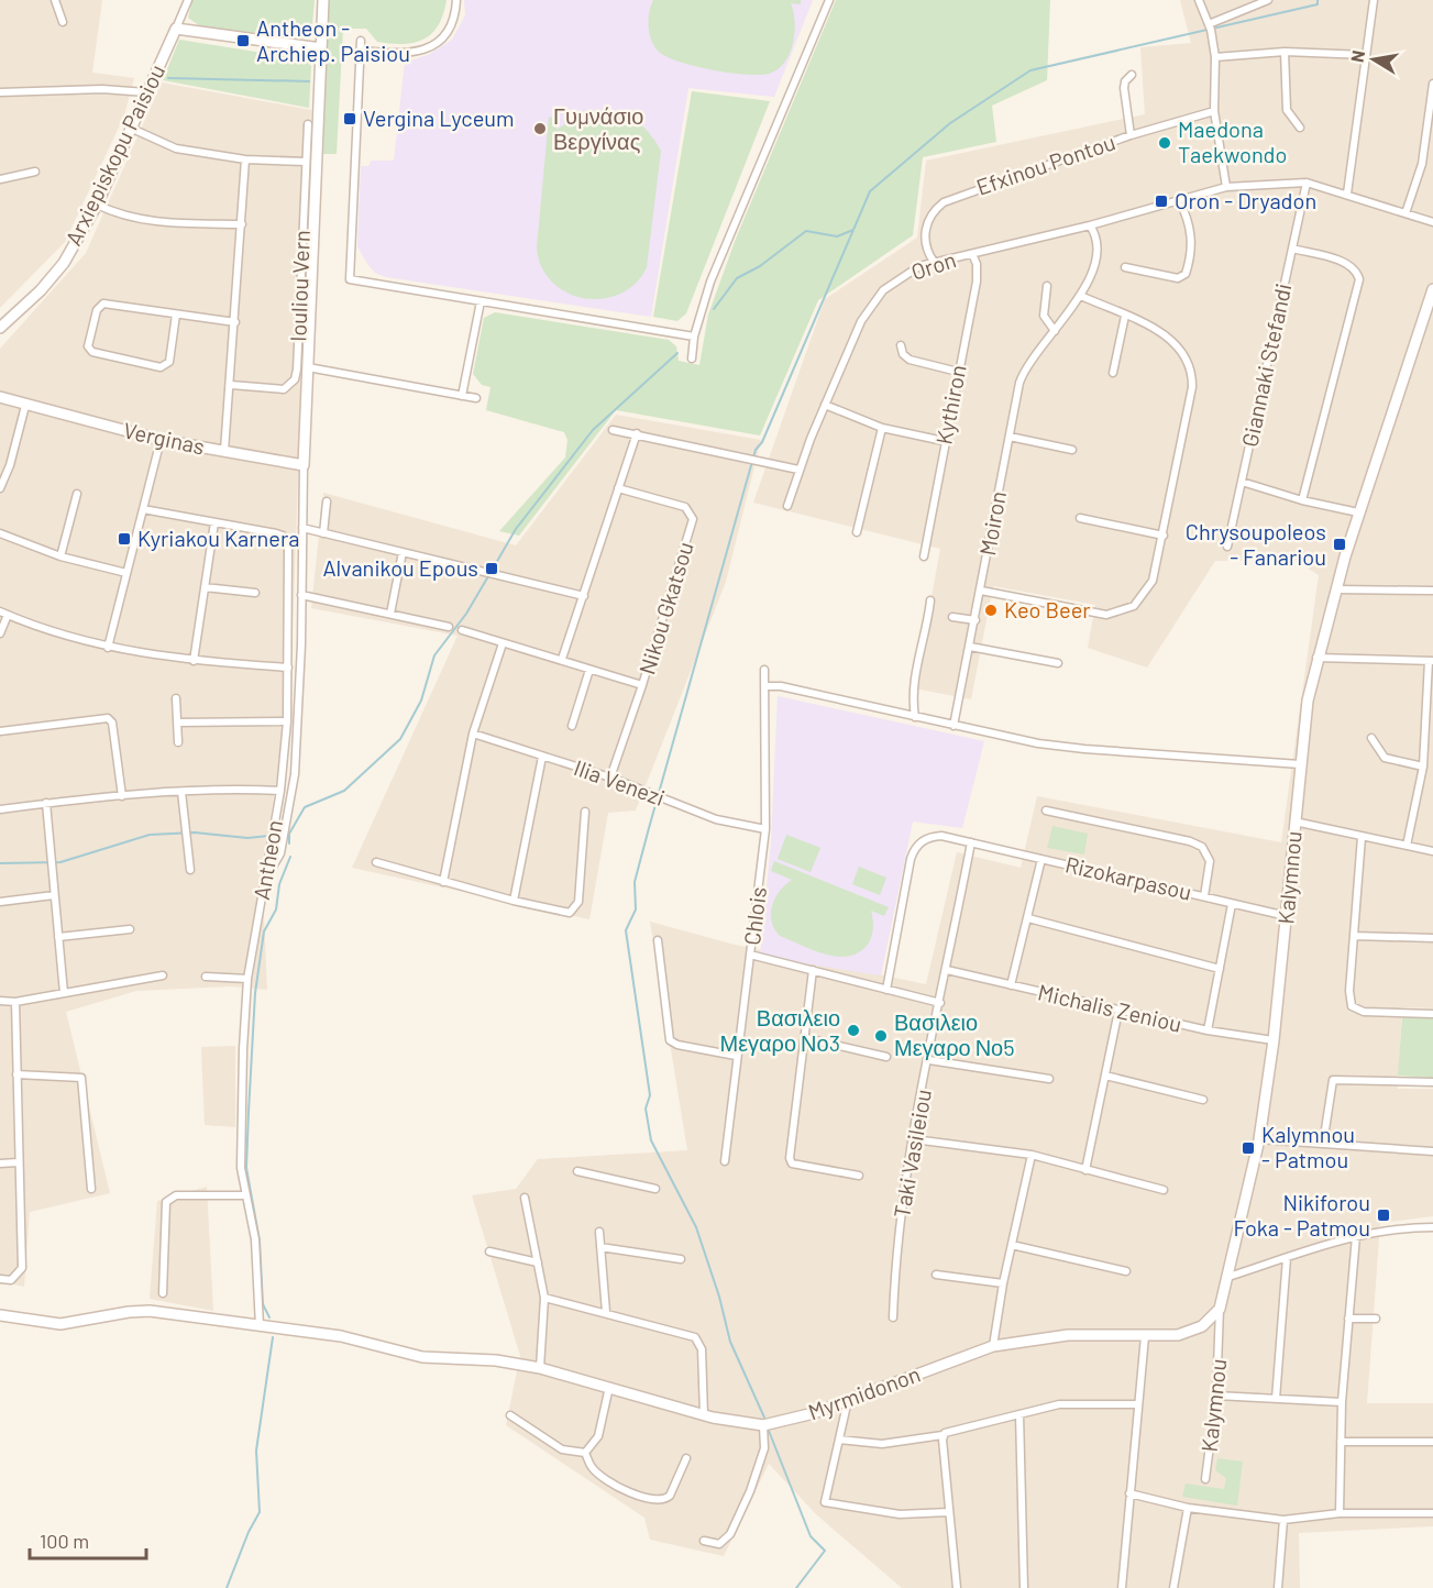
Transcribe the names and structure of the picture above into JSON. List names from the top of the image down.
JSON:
{
  "streets": {
    "street": [
      "Arxiepiskopu Paisiou",
      "Efxinou Pontou",
      "Oron",
      "Iouliou Vern",
      "Giannaki Stefandi",
      "Kythiron",
      "Verginas",
      "Moiron",
      "Nikou Gkatsou",
      "Ilia Venezi",
      "Antheon",
      "Kalymnou",
      "Rizokarpasou",
      "Chlois",
      "Michalis Zeniou",
      "Taki Vasileiou",
      "Myrmidonon"
    ]
  },
  "crossings": [
    ["Efxinou Pontou", "Oron"],
    ["Oron", "Giannaki Stefandi"],
    ["Oron", "Kythiron"],
    ["Oron", "Moiron"],
    ["Nikou Gkatsou", "Ilia Venezi"],
    ["Ilia Venezi", "Chlois"],
    ["Antheon", "Myrmidonon"],
    ["Kalymnou", "Rizokarpasou"],
    ["Kalymnou", "Michalis Zeniou"],
    ["Kalymnou", "Myrmidonon"],
    ["Rizokarpasou", "Taki Vasileiou"],
    ["Michalis Zeniou", "Taki Vasileiou"]
  ],
  "places": {
    "transit": [
      "Antheon - Archiep. Paisiou",
      "Vergina Lyceum",
      "Oron - Dryadon",
      "Kyriakou Karnera",
      "Chrysoupoleos - Fanariou",
      "Alvanikou Epous",
      "Kalymnou - Patmou",
      "Nikiforou Foka - Patmou"
    ],
    "other": [
      "Γυμνάσιο Βεργίνας",
      "Maedona Taekwondo",
      "Keo Beer",
      "Βασιλειο Μεγαρο Νο3",
      "Βασιλειο Μεγαρο Νο5"
    ]
  },
  "scale_bar": "100 m",
  "north": "left"
}
